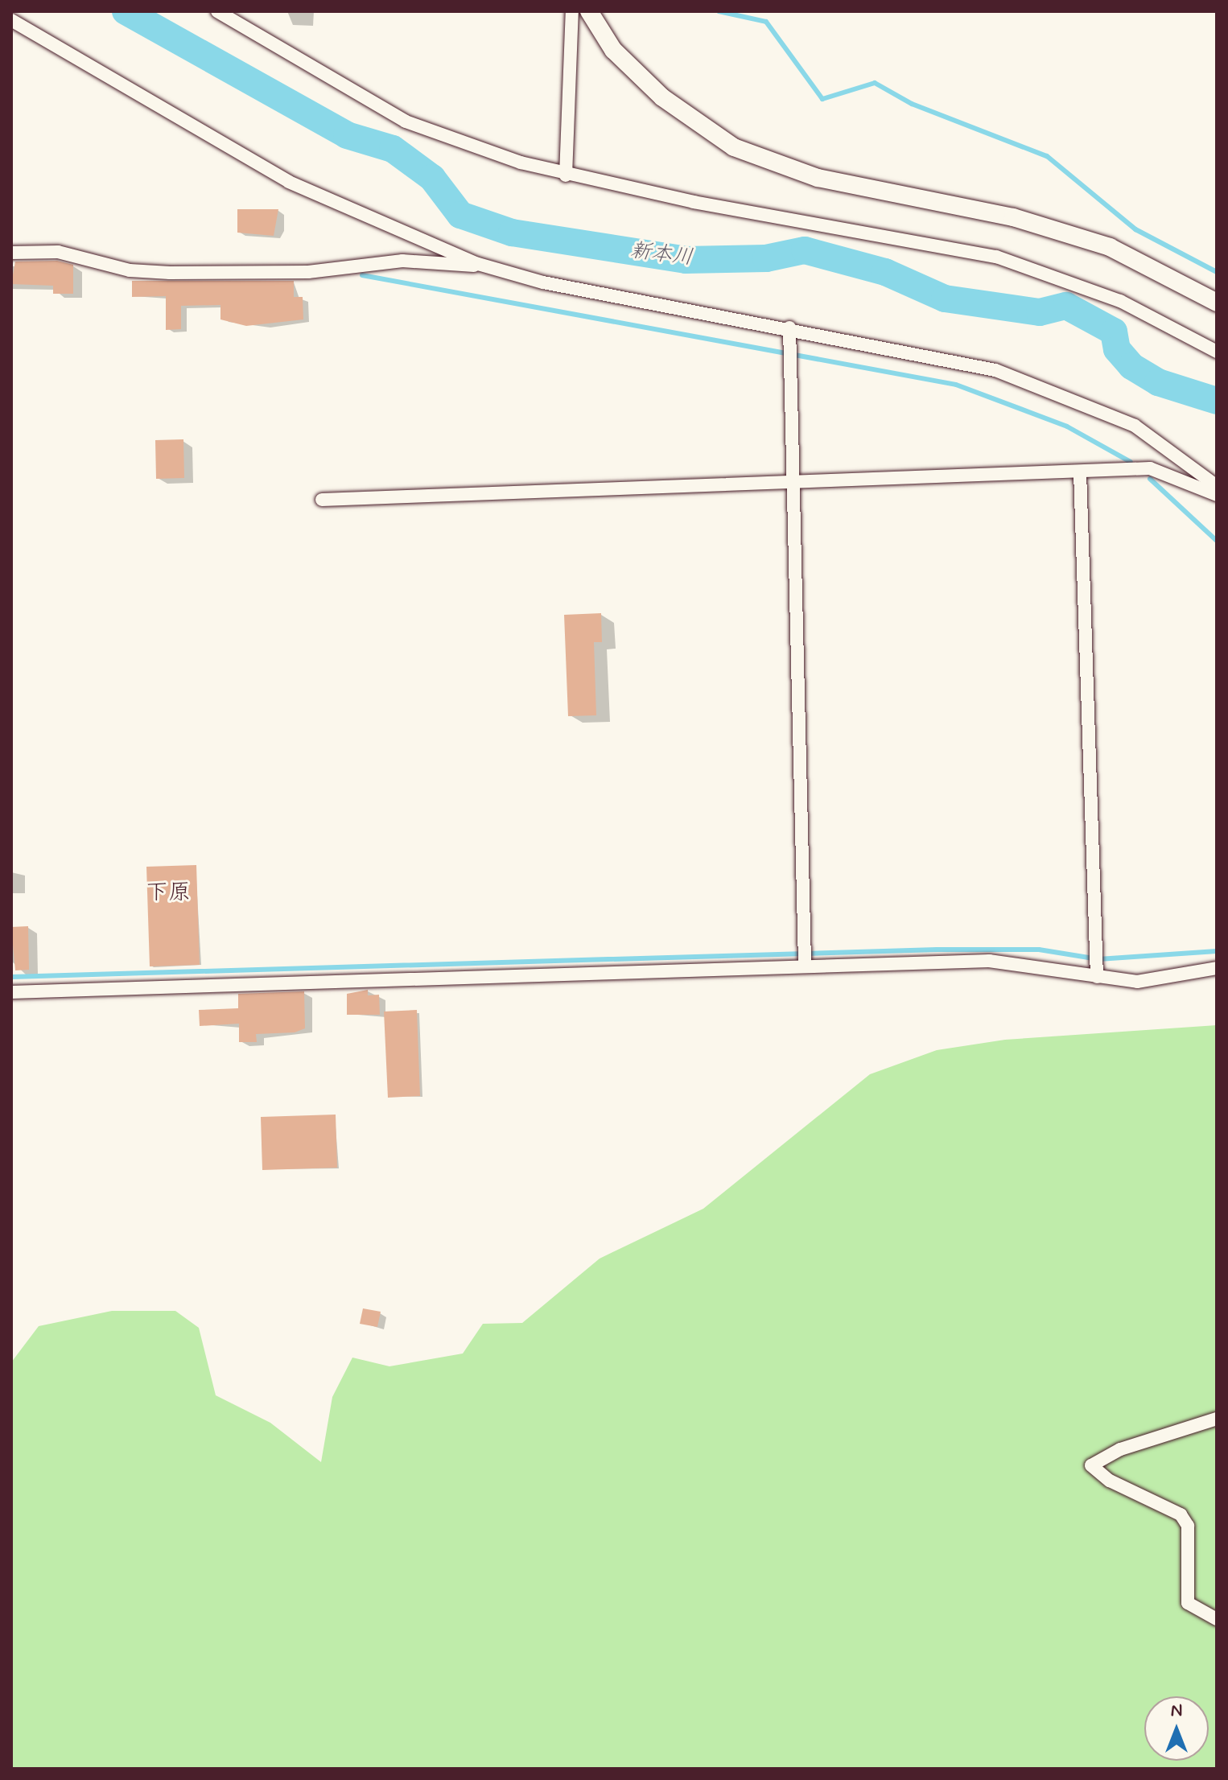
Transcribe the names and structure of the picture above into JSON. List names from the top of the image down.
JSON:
{
  "districts": ["下原"],
  "water": ["新本川"],
  "north": "top"
}
